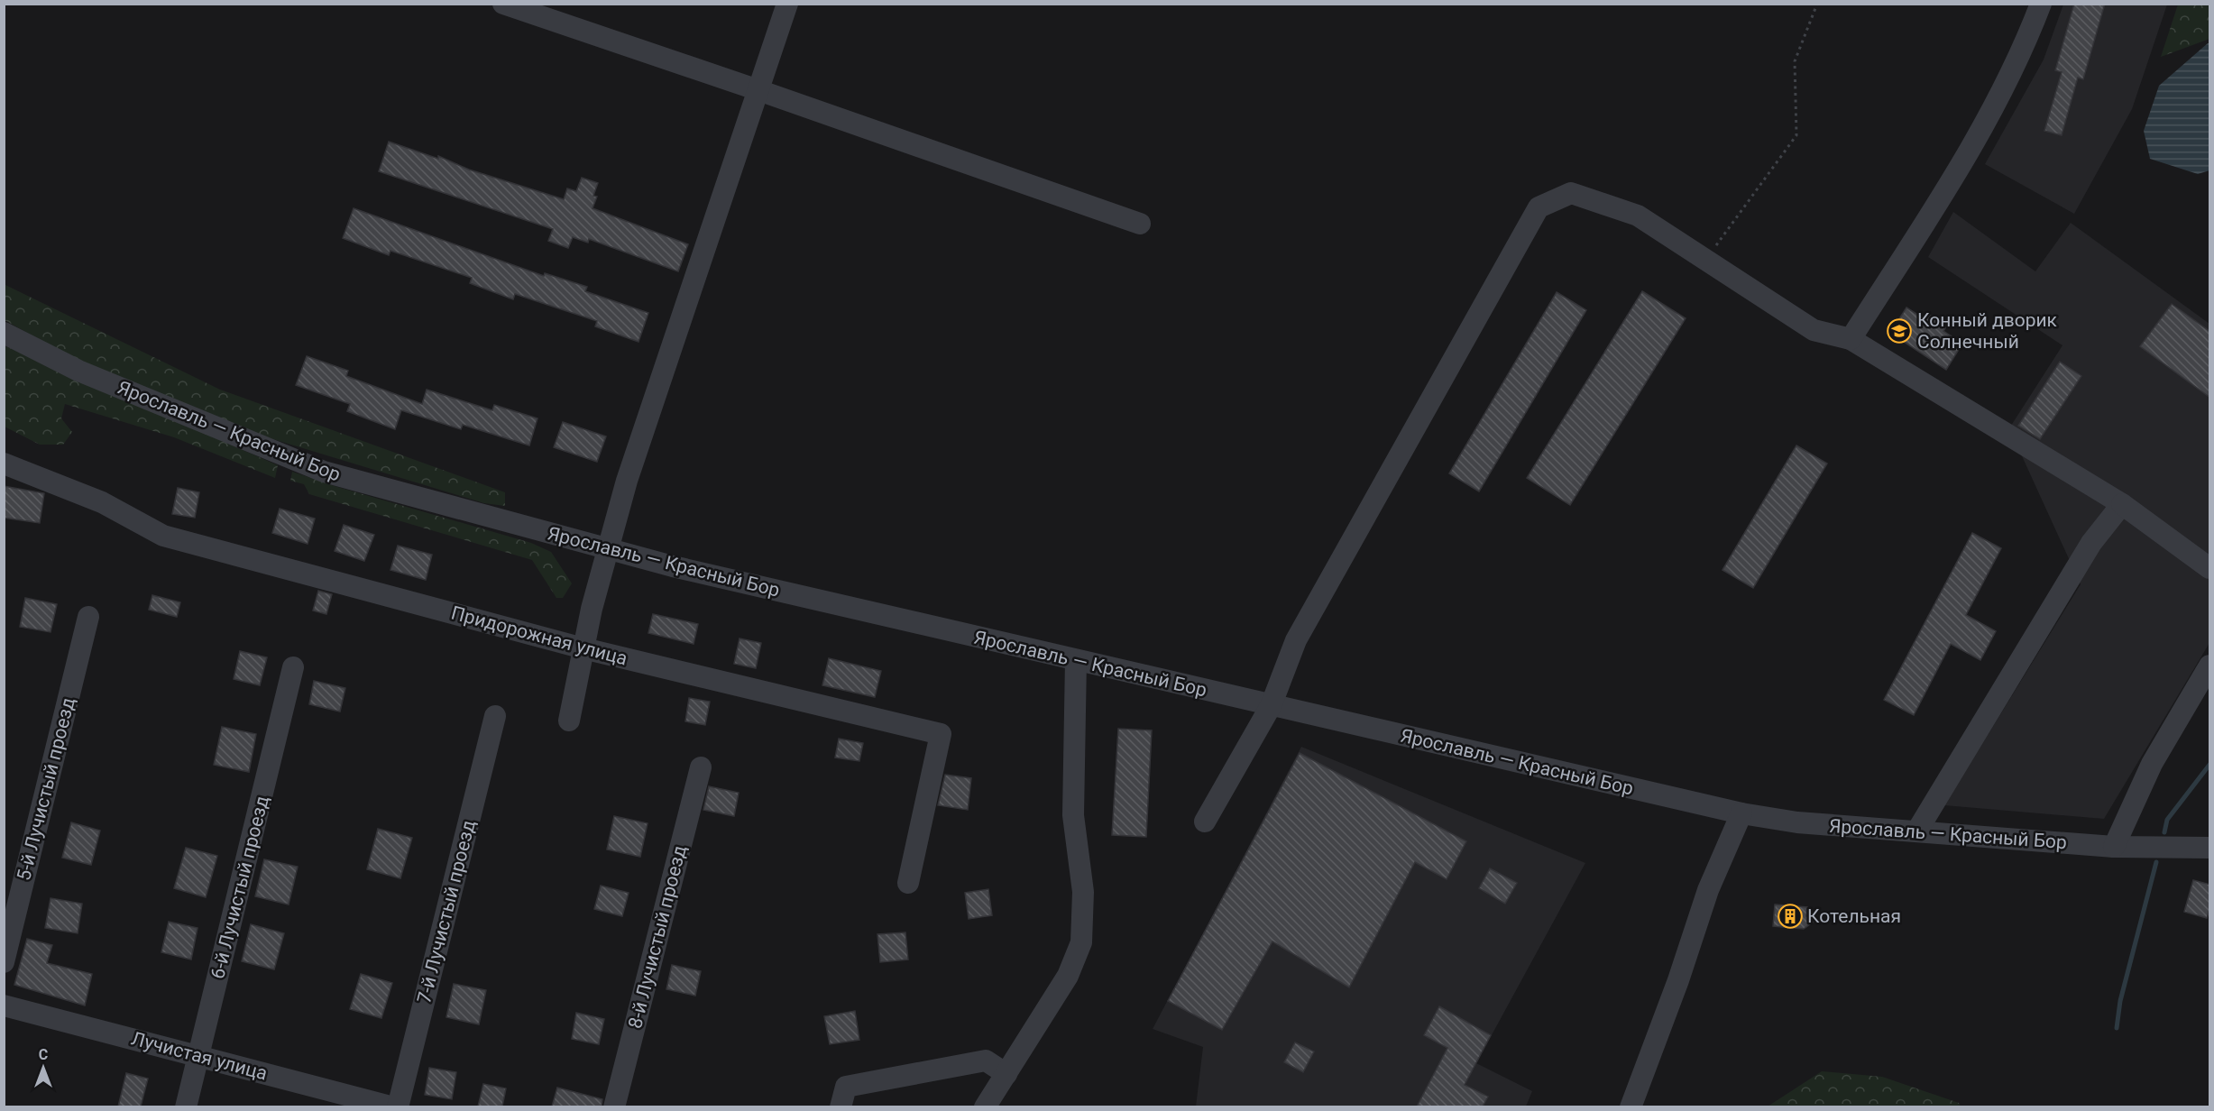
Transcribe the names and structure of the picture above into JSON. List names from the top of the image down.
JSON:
{
  "streets": {
    "street": [
      "Ярославль — Красный Бор",
      "Придорожная улица",
      "5-й Лучистый проезд",
      "6-й Лучистый проезд",
      "7-й Лучистый проезд",
      "8-й Лучистый проезд",
      "Лучистая улица"
    ]
  },
  "crossings": [
    ["6-й Лучистый проезд", "Лучистая улица"]
  ],
  "places": {
    "school or university": ["Конный дворик Солнечный"],
    "building": ["Котельная"]
  },
  "north": "top"
}
